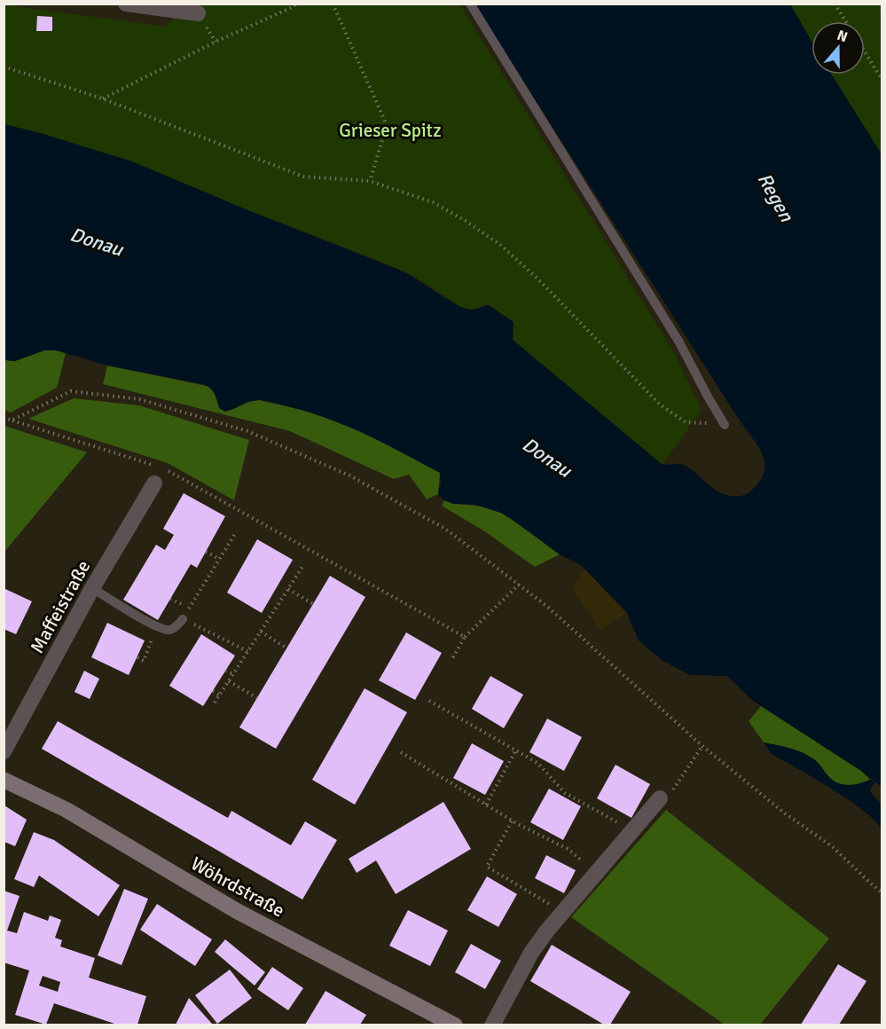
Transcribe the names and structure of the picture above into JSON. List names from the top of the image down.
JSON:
{
  "streets": {
    "street": ["Maffeistraße", "Wöhrdstraße"]
  },
  "water": ["Regen", "Donau"],
  "parks": ["Grieser Spitz"],
  "north": "top"
}
